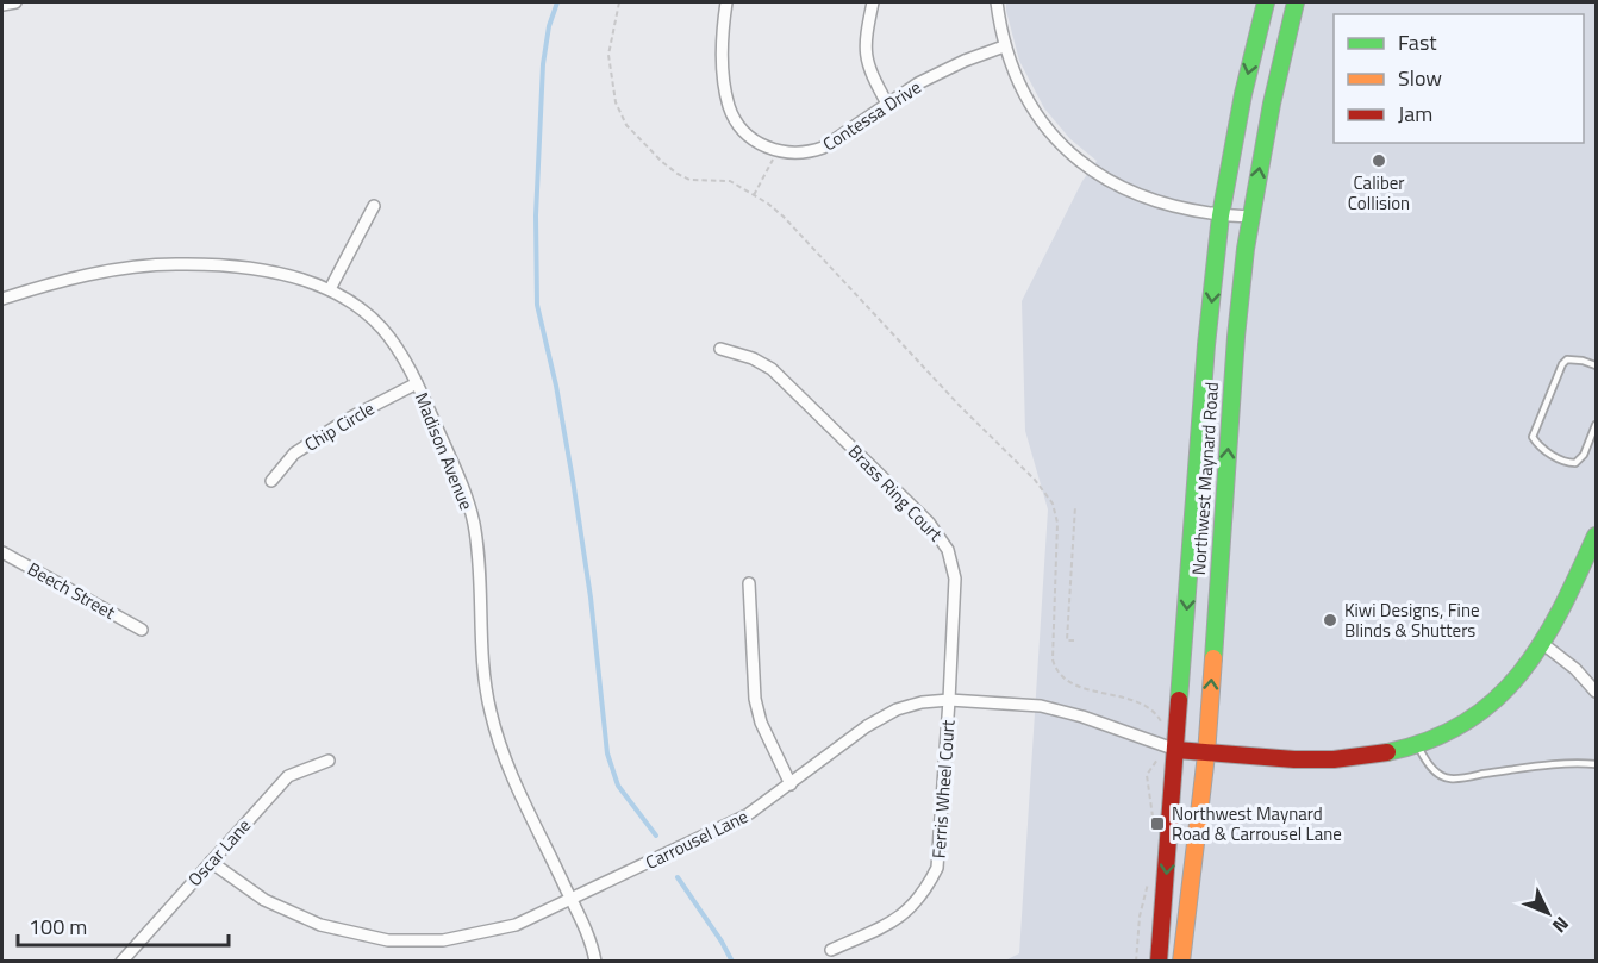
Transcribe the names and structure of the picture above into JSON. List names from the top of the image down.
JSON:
{
  "streets": {
    "main road": ["Northwest Maynard Road"],
    "street": [
      "Contessa Drive",
      "Chip Circle",
      "Madison Avenue",
      "Brass Ring Court",
      "Beech Street",
      "Ferris Wheel Court",
      "Carrousel Lane",
      "Oscar Lane"
    ]
  },
  "crossings": [
    ["Chip Circle", "Madison Avenue"],
    ["Madison Avenue", "Carrousel Lane"],
    ["Northwest Maynard Road", "Carrousel Lane"],
    ["Brass Ring Court", "Ferris Wheel Court"],
    ["Brass Ring Court", "Carrousel Lane"],
    ["Ferris Wheel Court", "Carrousel Lane"],
    ["Carrousel Lane", "Oscar Lane"]
  ],
  "places": {
    "other": ["Caliber Collision", "Kiwi Designs, Fine Blinds & Shutters"],
    "transit": ["Northwest Maynard Road & Carrousel Lane"]
  },
  "legend": ["Fast", "Slow", "Jam"],
  "scale_bar": "100 m",
  "north": "bottom right"
}
